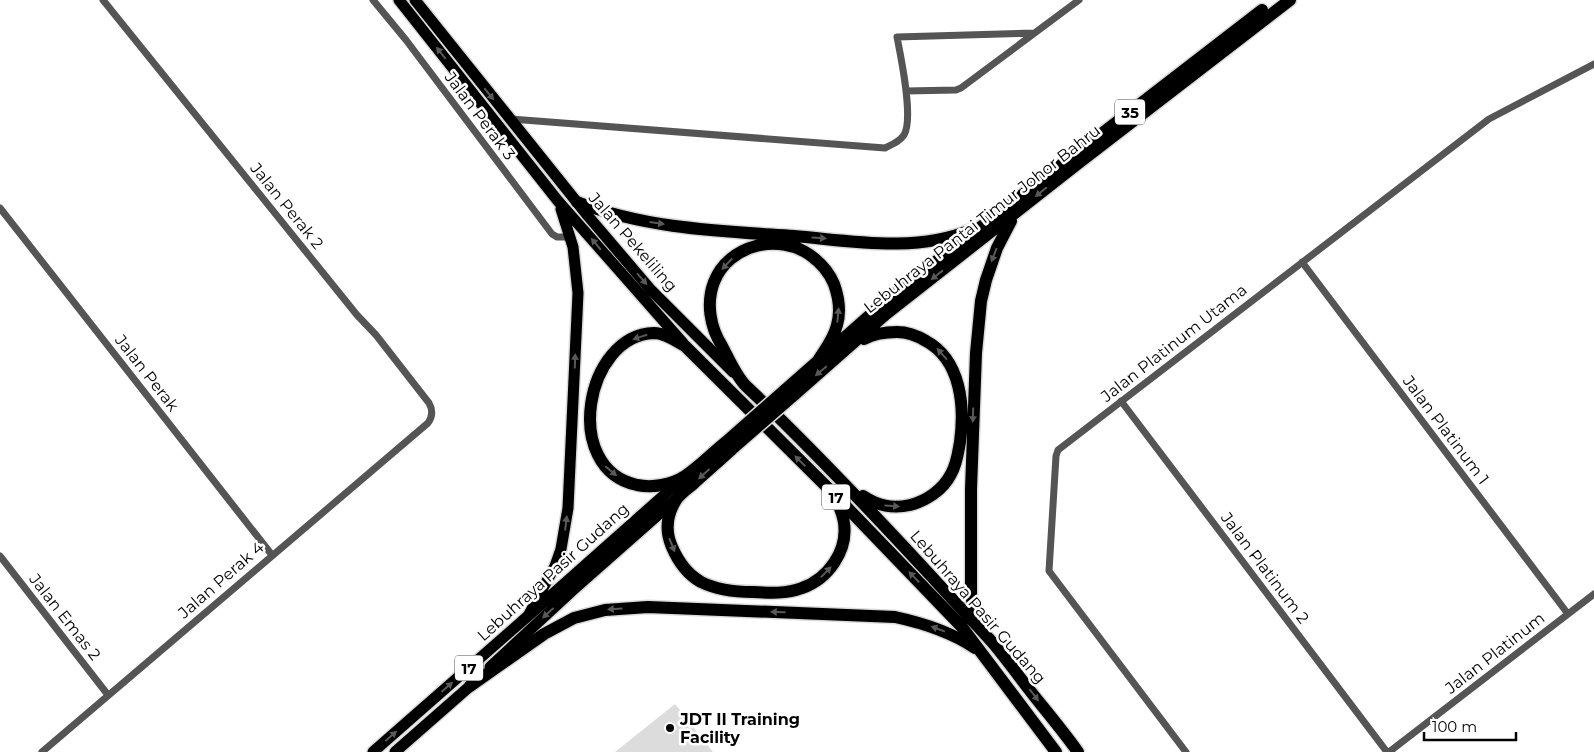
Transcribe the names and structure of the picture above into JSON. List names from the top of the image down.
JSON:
{
  "streets": {
    "highway": [
      "35",
      "Lebuhraya Pantai Timur Johor Bahru",
      "Jalan Pekeliling",
      "17",
      "Lebuhraya Pasir Gudang"
    ],
    "street": [
      "Jalan Perak 3",
      "Jalan Perak 2",
      "Jalan Platinum Utama",
      "Jalan Perak",
      "Jalan Platinum 1",
      "Jalan Platinum 2",
      "Jalan Perak 4",
      "Jalan Emas 2",
      "Jalan Platinum"
    ]
  },
  "crossings": [
    ["Jalan Perak 2", "Jalan Perak 4"],
    ["Lebuhraya Pantai Timur Johor Bahru", "Lebuhraya Pasir Gudang"],
    ["Jalan Pekeliling", "Lebuhraya Pasir Gudang"],
    ["Jalan Platinum Utama", "Jalan Platinum 1"],
    ["Jalan Platinum Utama", "Jalan Platinum 2"],
    ["Jalan Perak", "Jalan Perak 4"],
    ["Jalan Platinum 1", "Jalan Platinum"],
    ["Jalan Platinum 2", "Jalan Platinum"],
    ["Jalan Perak 4", "Jalan Emas 2"]
  ],
  "places": ["JDT II Training Facility"],
  "scale_bar": "100 m"
}
